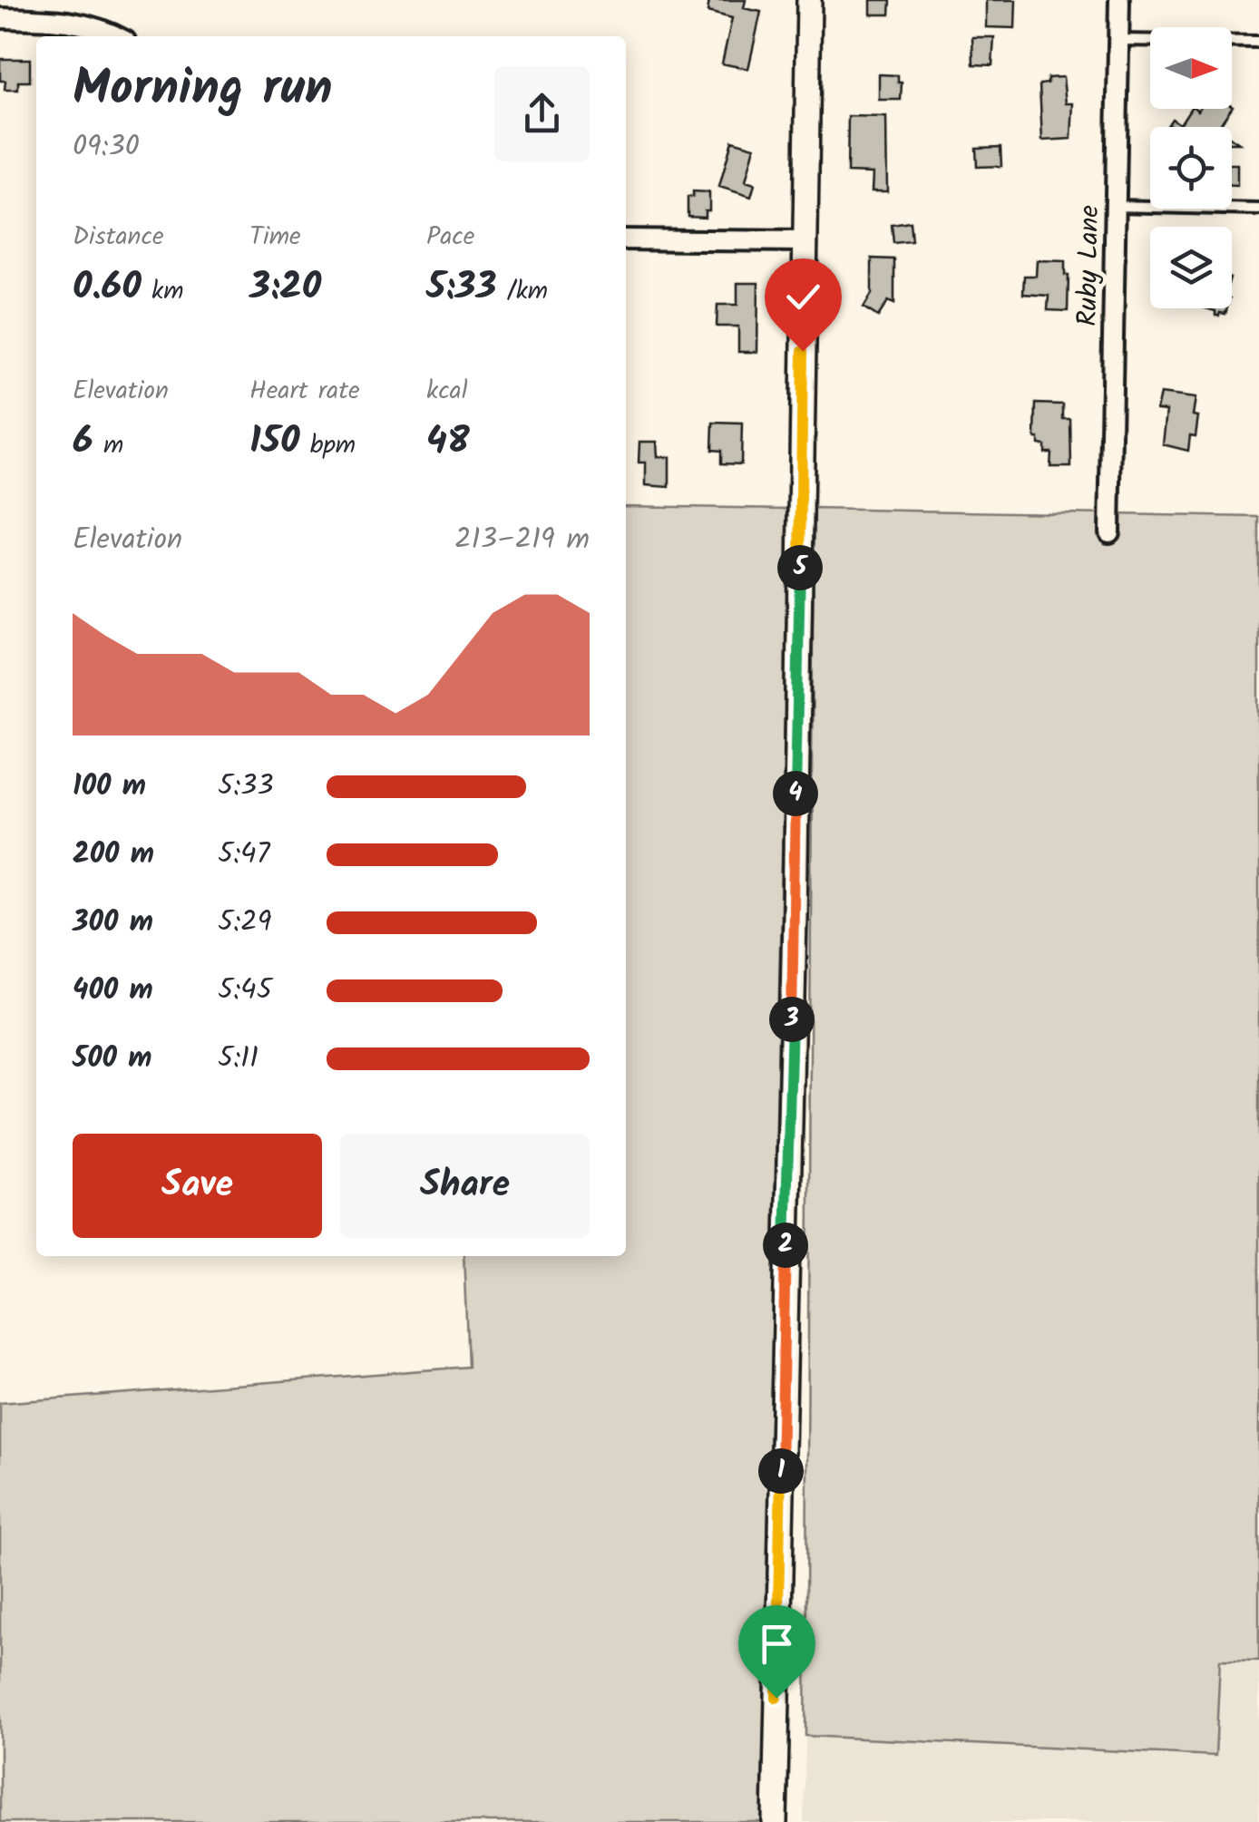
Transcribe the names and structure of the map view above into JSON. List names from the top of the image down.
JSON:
{
  "streets": {
    "street": ["Ruby Lane"]
  },
  "north": "right",
  "page": {
    "heading": ["Morning run", "09:30"],
    "stats": [
      ["Distance", "0.60 km"],
      ["Time", "3:20"],
      ["Pace", "5:33 /km"],
      ["Elevation", "6 m"],
      ["Heart rate", "150 bpm"],
      ["kcal", "48"]
    ],
    "chart": ["Elevation", "213–219 m"],
    "pins": [
      "5",
      "4",
      "3",
      "2",
      "1"
    ],
    "list": [
      {
        "name": "100 m",
        "note": "5:33"
      },
      {
        "name": "200 m",
        "note": "5:47"
      },
      {
        "name": "300 m",
        "note": "5:29"
      },
      {
        "name": "400 m",
        "note": "5:45"
      },
      {
        "name": "500 m",
        "note": "5:11"
      }
    ],
    "buttons": ["Save", "Share"]
  }
}
